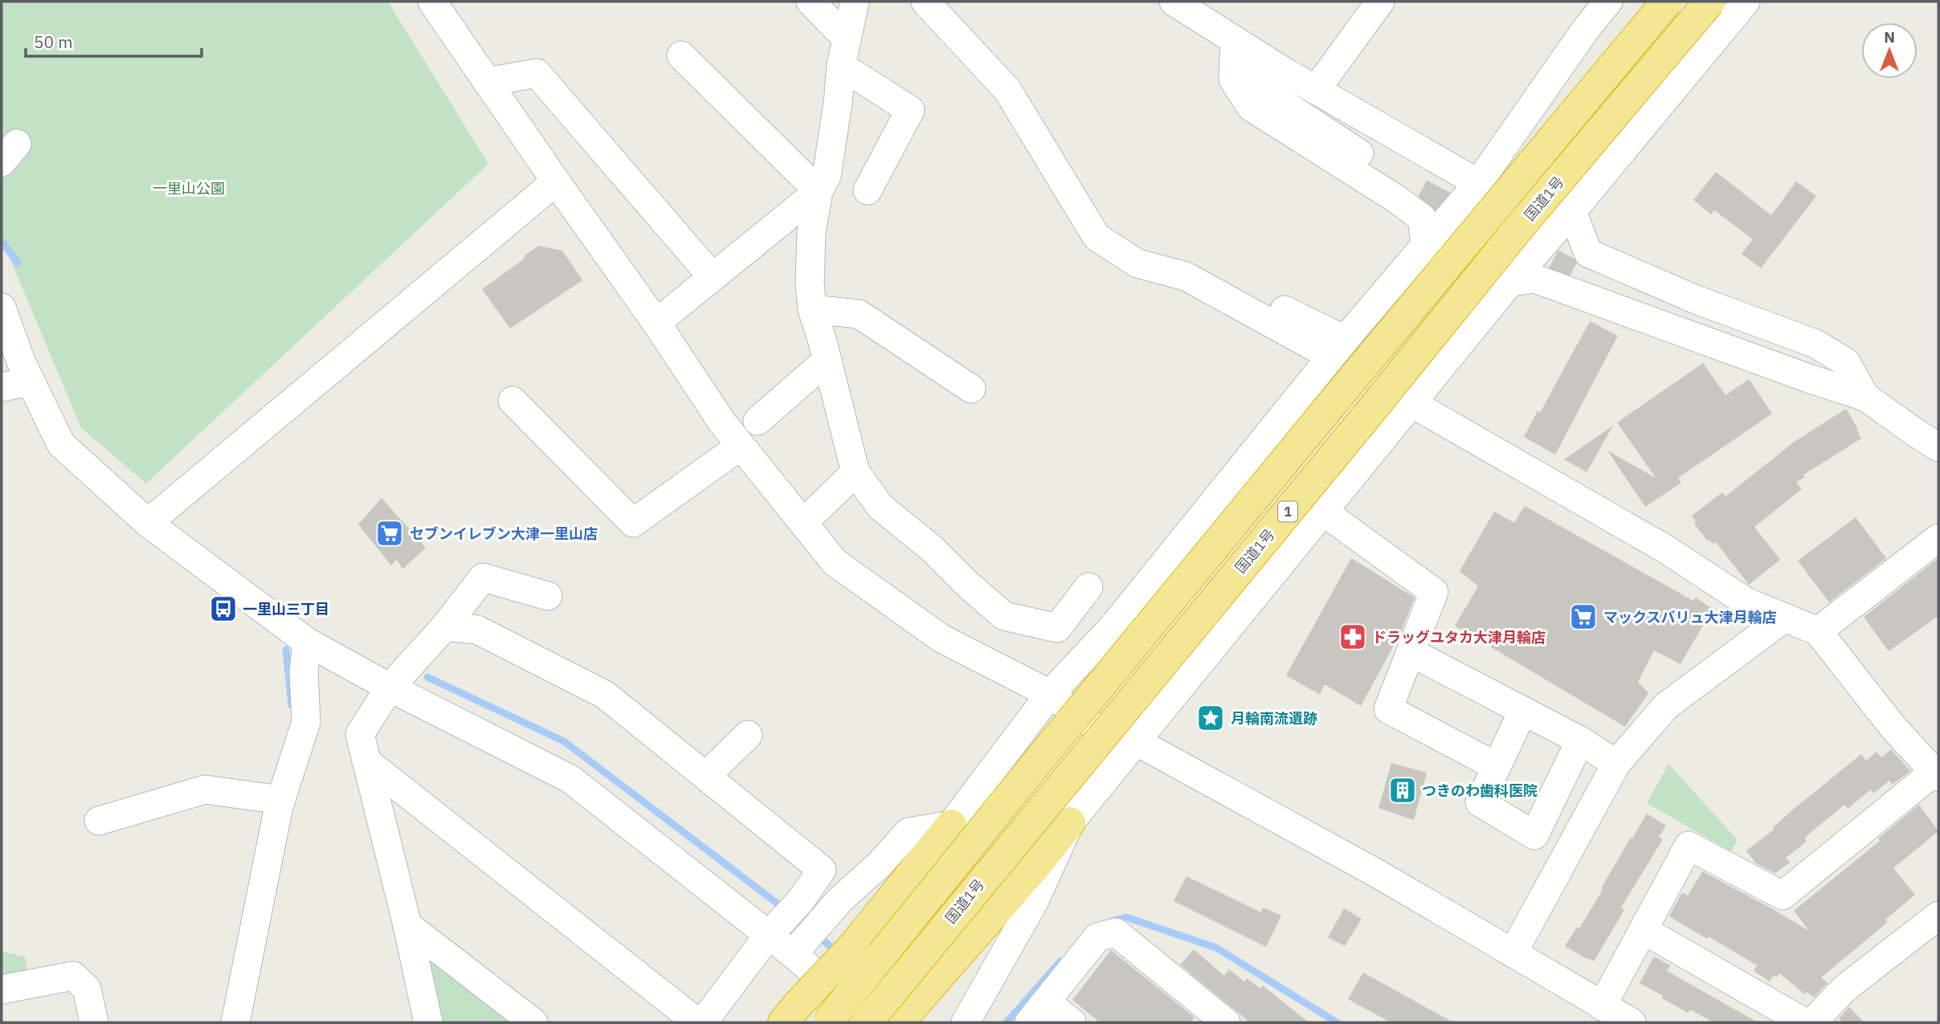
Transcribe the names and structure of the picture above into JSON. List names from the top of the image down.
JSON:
{
  "streets": {
    "highway": ["国道1号", "1"]
  },
  "parks": ["一里山公園"],
  "places": {
    "supermarket": ["セブンイレブン大津一里山店", "マックスバリュ大津月輪店"],
    "bus stop": ["一里山三丁目"],
    "pharmacy": ["ドラッグユタカ大津月輪店"],
    "place": ["月輪南流遺跡"],
    "building": ["つきのわ歯科医院"]
  },
  "scale_bar": "50 m",
  "north": "top"
}
